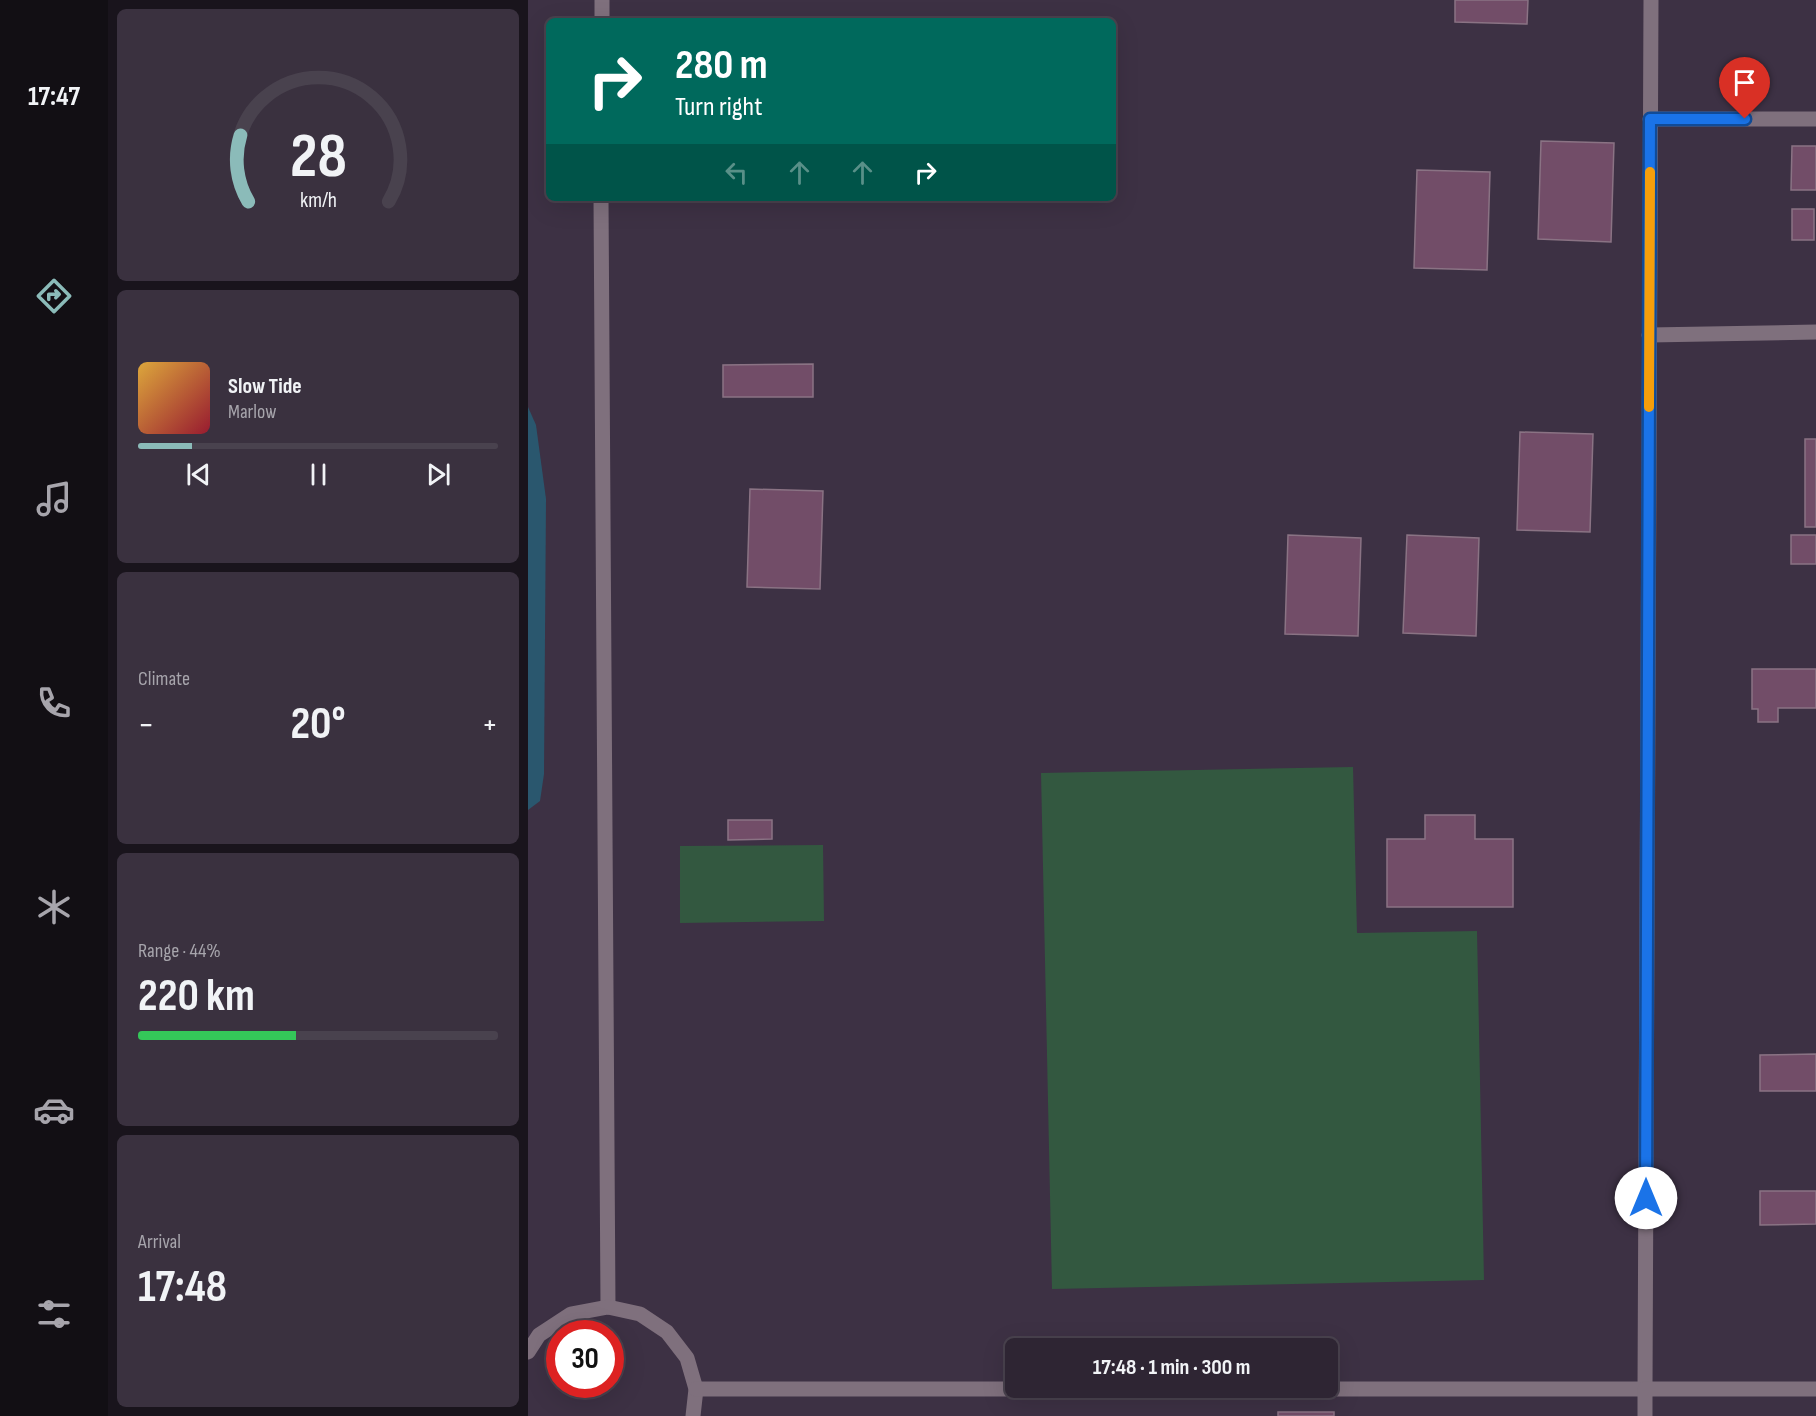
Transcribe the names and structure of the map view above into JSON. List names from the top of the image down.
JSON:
{
  "page": {
    "tabs": "17:47",
    "turn": ["280 m", "Turn right"],
    "song": ["Slow Tide", "Marlow"],
    "tile": [
      "Climate",
      ["Range · 44%", "220 km"],
      ["Arrival", "17:48"]
    ],
    "heat": ["−", "20°", "+"],
    "limit": "30",
    "trip": "17:48 · 1 min · 300 m",
    "gauge": ["28", "km/h"]
  }
}
